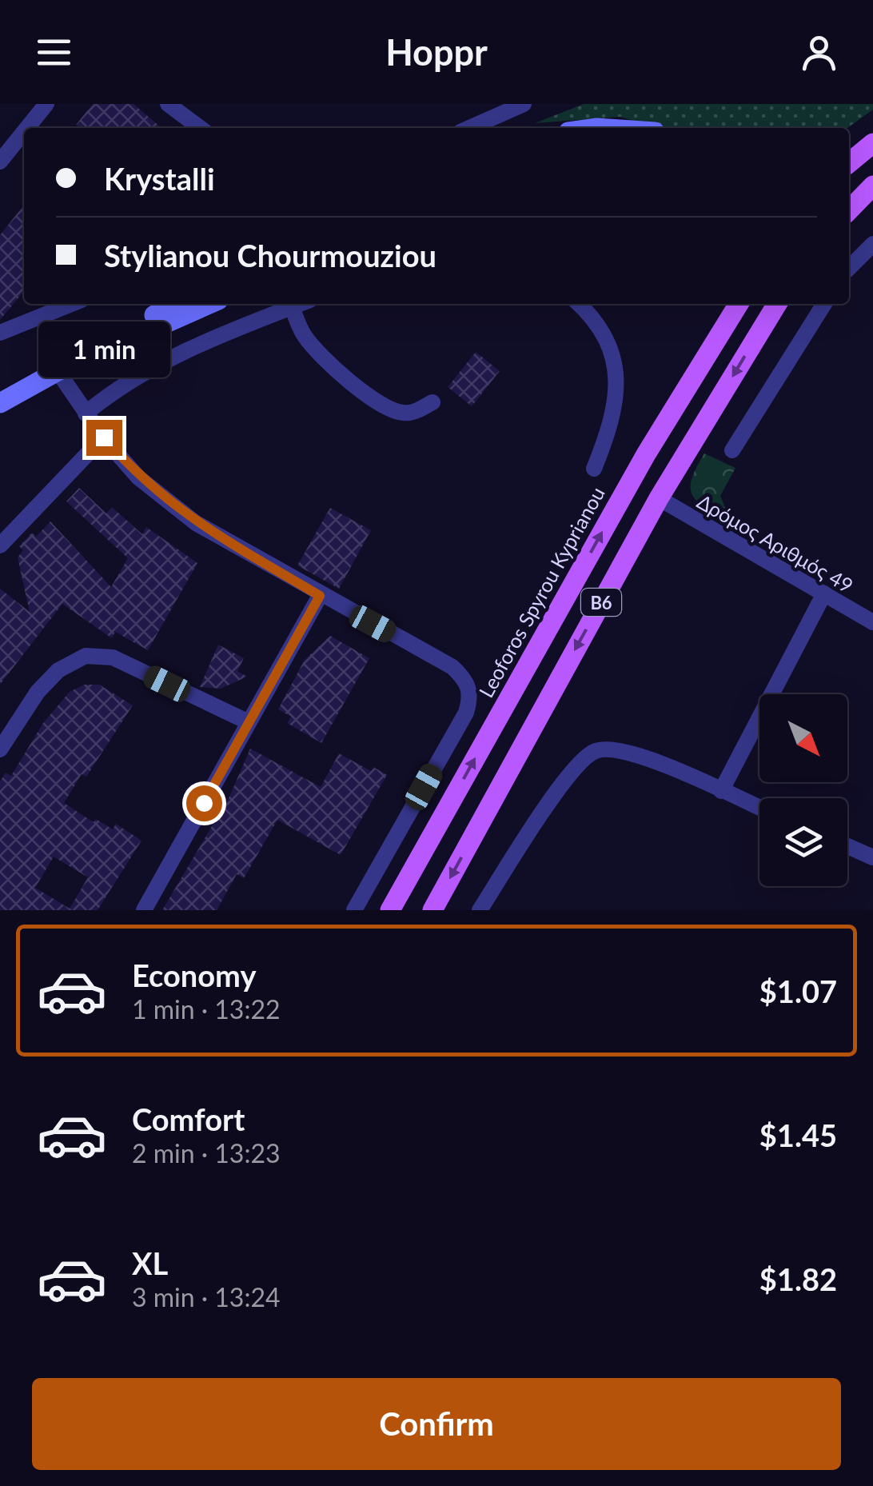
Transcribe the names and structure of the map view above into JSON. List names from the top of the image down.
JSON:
{
  "streets": {
    "main road": ["Leoforos Spyrou Kyprianou", "B6"],
    "street": ["Δρόμος Αριθμός 49"]
  },
  "crossings": [
    ["Δρόμος Αριθμός 49", "B6"]
  ],
  "north": "bottom right",
  "page": {
    "header": "Hoppr",
    "banner": ["Krystalli", "Stylianou Chourmouziou"],
    "bubble": "1 min",
    "list": [
      {
        "name": "Economy",
        "note": "1 min · 13:22",
        "value": "$1.07"
      },
      {
        "name": "Comfort",
        "note": "2 min · 13:23",
        "value": "$1.45"
      },
      {
        "name": "XL",
        "note": "3 min · 13:24",
        "value": "$1.82"
      }
    ],
    "buttons": "Confirm"
  }
}
